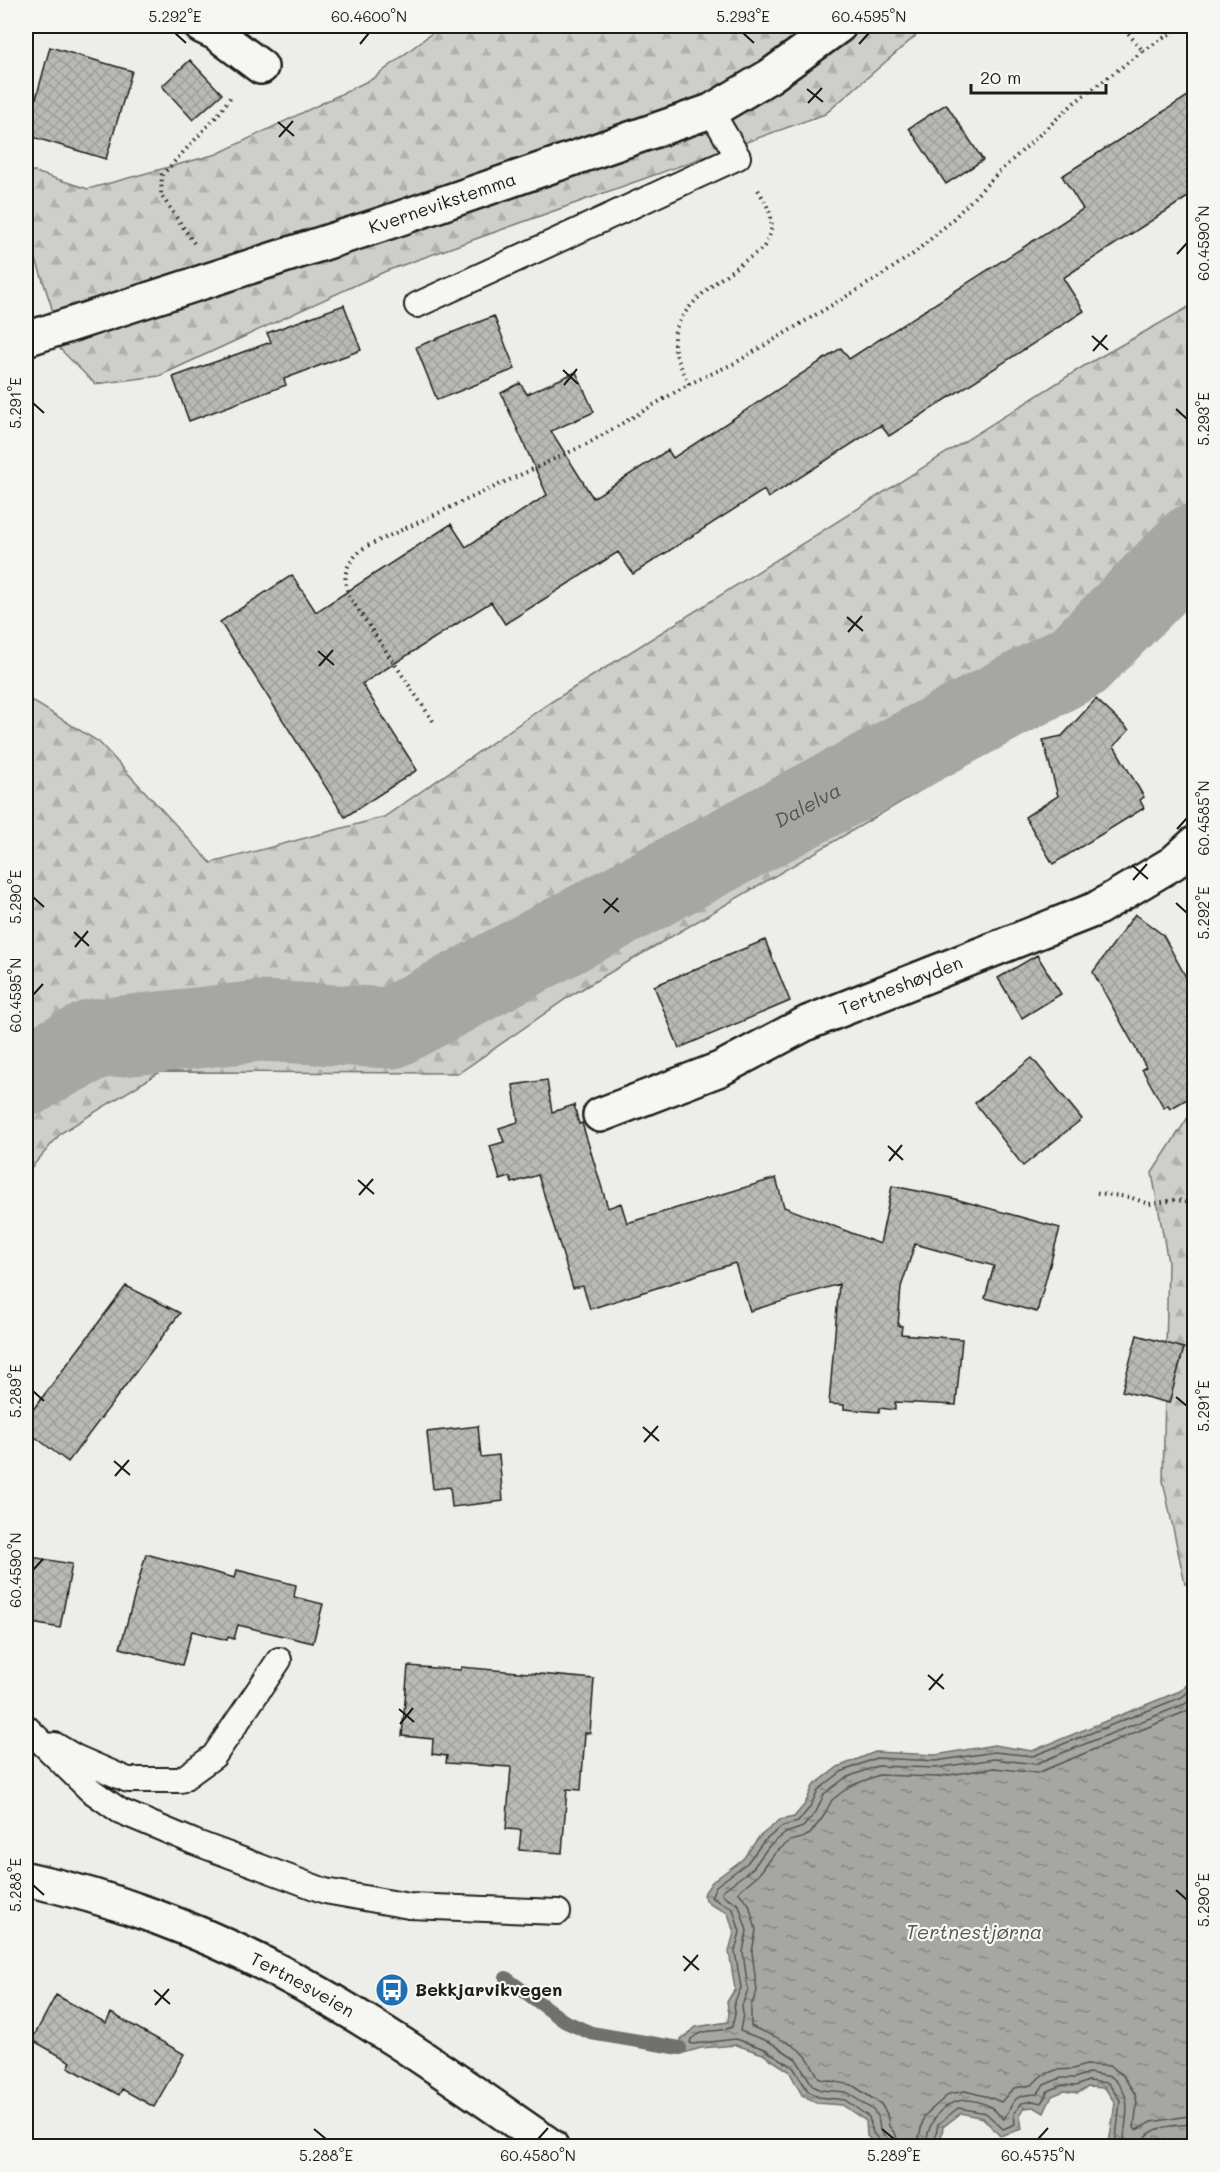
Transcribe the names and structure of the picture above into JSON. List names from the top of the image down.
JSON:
{
  "streets": {
    "street": ["Kvernevikstemma", "Tertneshøyden", "Tertnesveien"]
  },
  "water": ["Dalelva", "Tertnestjørna"],
  "places": {
    "bus stop": ["Bekkjarvikvegen"]
  },
  "scale_bar": "20 m",
  "coordinates": [
    "5.292°E",
    "60.4600°N",
    "5.293°E",
    "60.4595°N",
    "60.4590°N",
    "5.291°E",
    "60.4585°N",
    "5.290°E",
    "5.289°E",
    "5.288°E",
    "60.4580°N",
    "60.4575°N"
  ]
}
